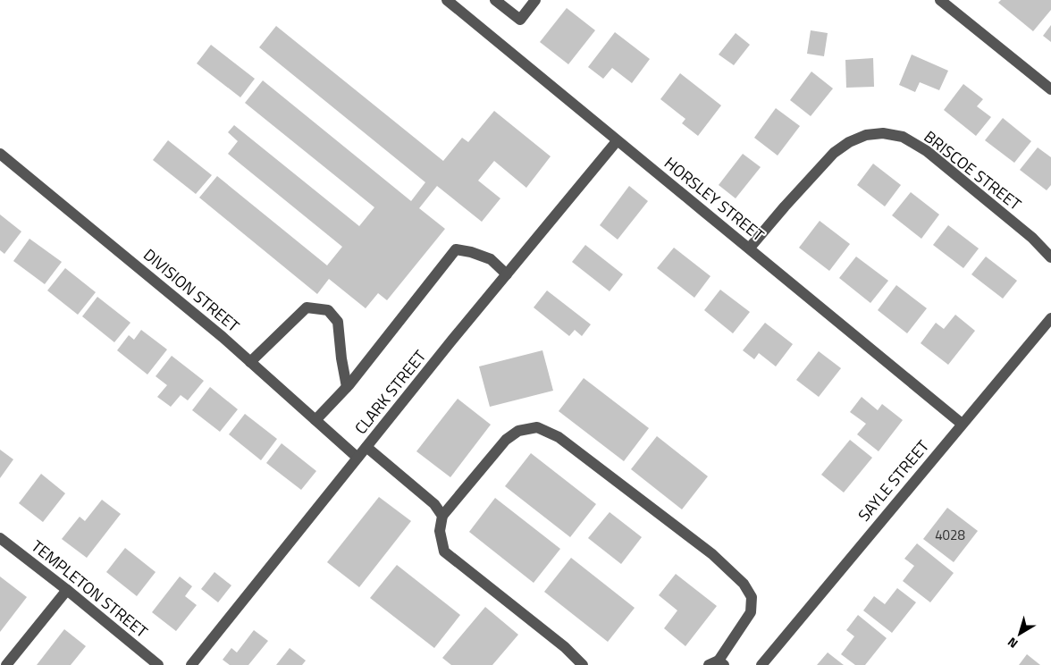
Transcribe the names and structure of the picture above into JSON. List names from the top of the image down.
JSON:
{
  "streets": {
    "street": [
      "BRISCOE STREET",
      "HORSLEY STREET",
      "DIVISION STREET",
      "CLARK STREET",
      "SAYLE STREET",
      "TEMPLETON STREET"
    ]
  },
  "crossings": [
    ["BRISCOE STREET", "HORSLEY STREET"],
    ["HORSLEY STREET", "CLARK STREET"],
    ["HORSLEY STREET", "SAYLE STREET"],
    ["DIVISION STREET", "CLARK STREET"]
  ],
  "house_numbers": ["4028"],
  "north": "bottom left"
}
